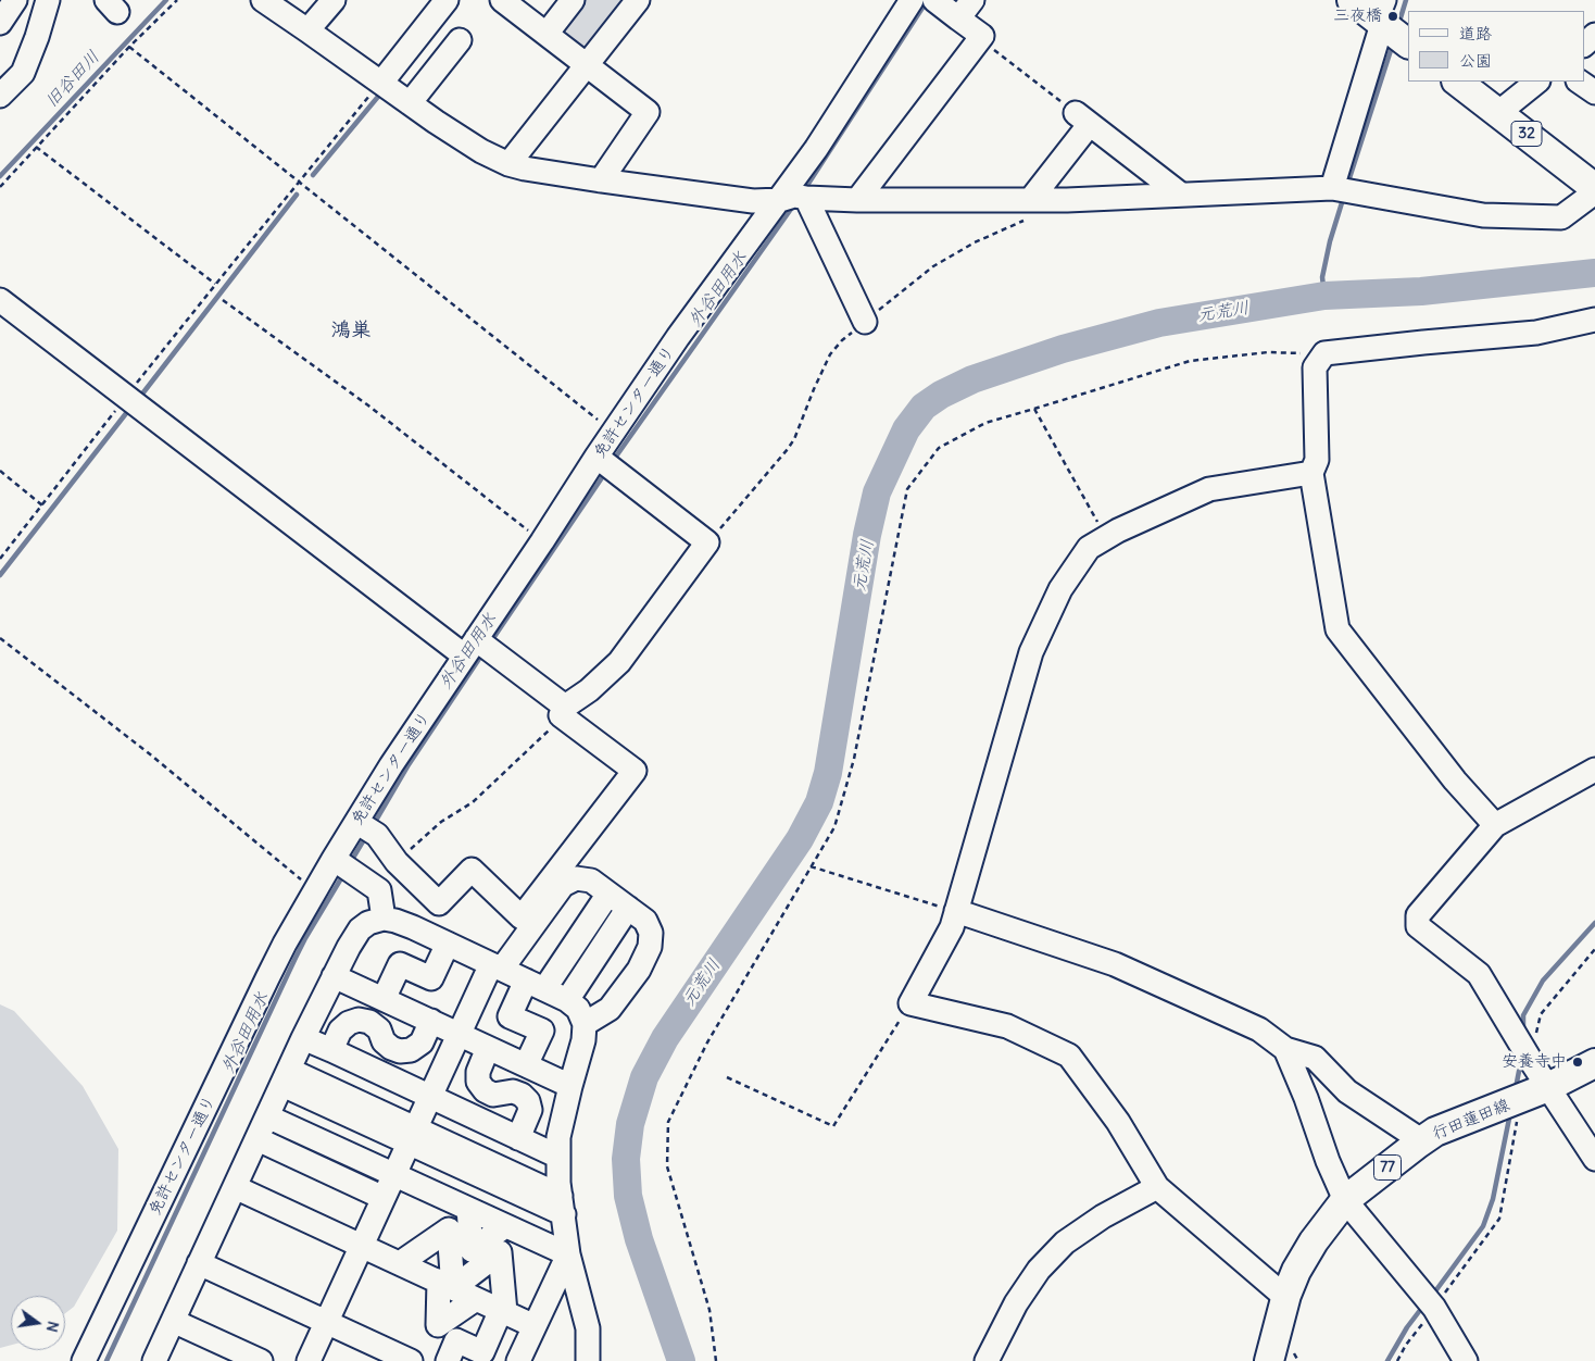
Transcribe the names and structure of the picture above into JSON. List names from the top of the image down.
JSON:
{
  "streets": {
    "main road": ["32", "行田蓮田線", "77"],
    "street": ["免許センター通り"]
  },
  "districts": ["鴻巣"],
  "water": ["旧谷田川", "外谷田用水", "元荒川"],
  "places": ["三夜橋", "安養寺中"],
  "legend": ["道路", "公園"],
  "north": "right"
}
